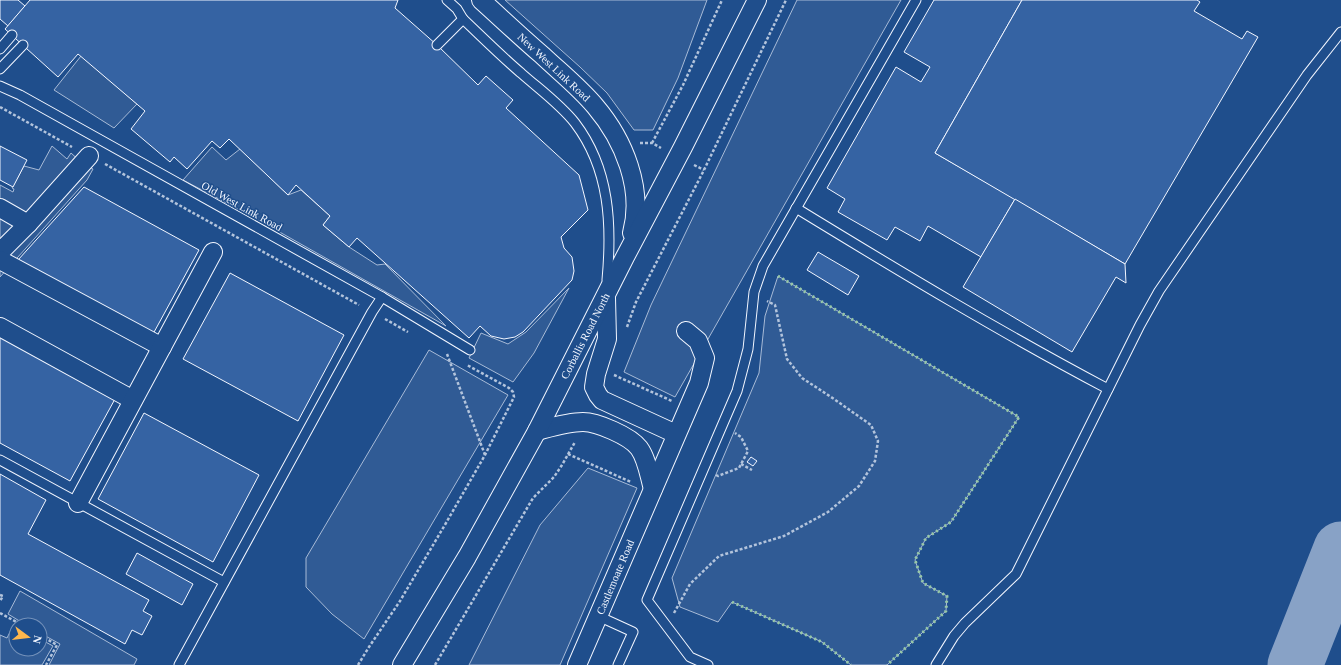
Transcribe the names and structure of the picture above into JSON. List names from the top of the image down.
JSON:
{
  "streets": {
    "street": ["New West Link Road", "Corballis Road North", "Castlemoate Road"],
    "lane": ["Old West Link Road"]
  },
  "crossings": [
    ["New West Link Road", "Corballis Road North"]
  ],
  "north": "right"
}
